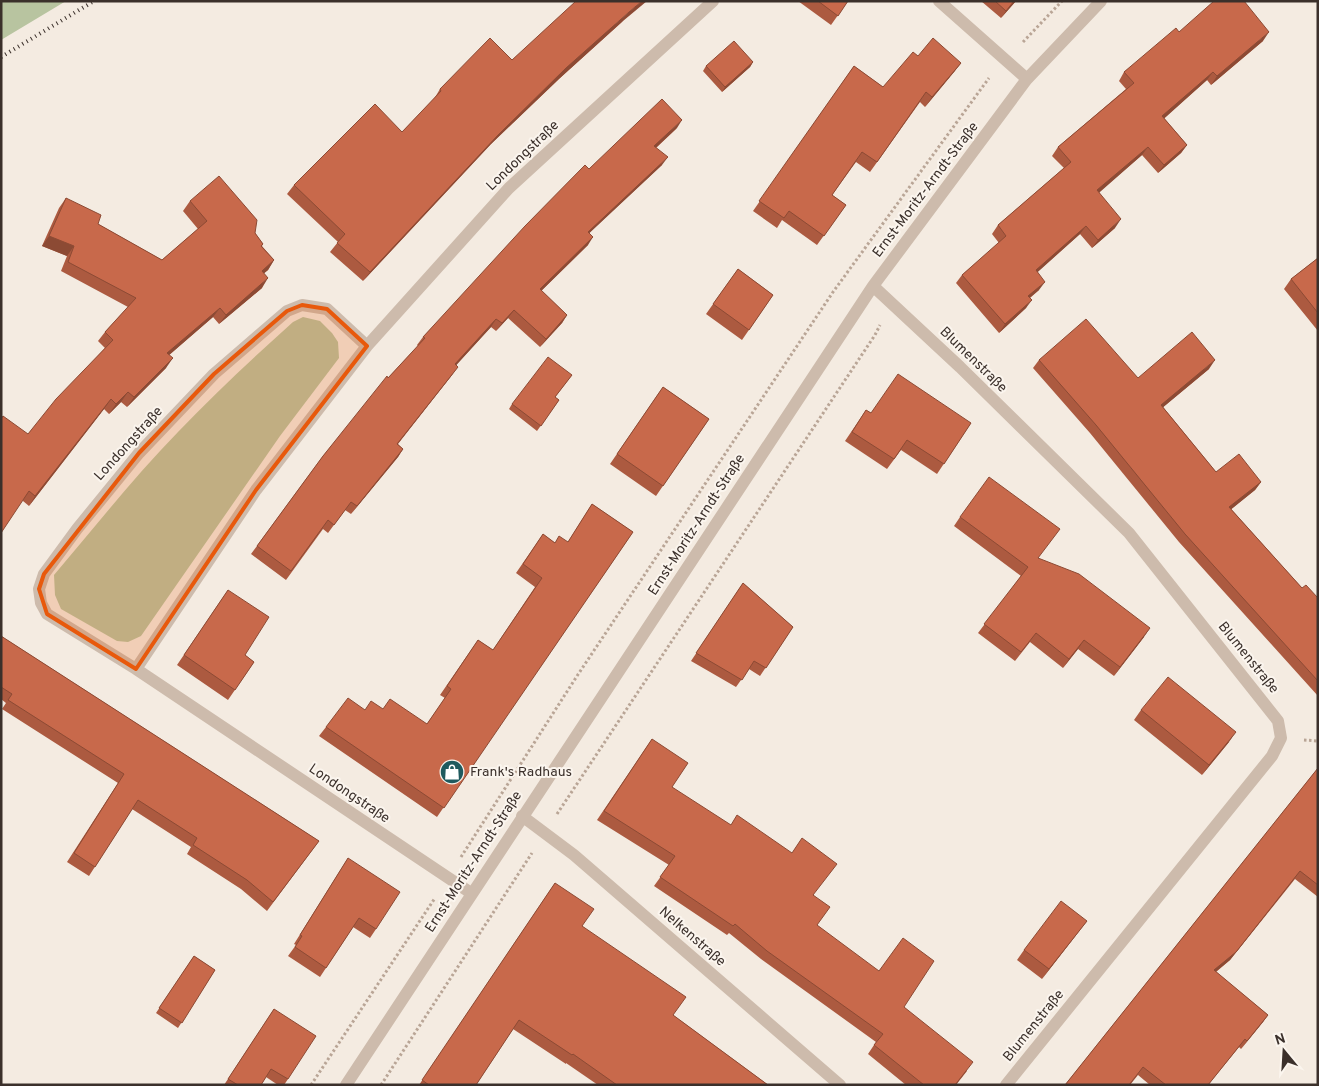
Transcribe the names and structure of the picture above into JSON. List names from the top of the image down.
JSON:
{
  "streets": {
    "street": [
      "Londongstraße",
      "Ernst-Moritz-Arndt-Straße",
      "Blumenstraße",
      "Nelkenstraße"
    ]
  },
  "crossings": [
    ["Londongstraße", "Ernst-Moritz-Arndt-Straße"],
    ["Ernst-Moritz-Arndt-Straße", "Blumenstraße"],
    ["Ernst-Moritz-Arndt-Straße", "Nelkenstraße"]
  ],
  "places": {
    "shop": ["Frank's Radhaus"]
  },
  "north": "top"
}
